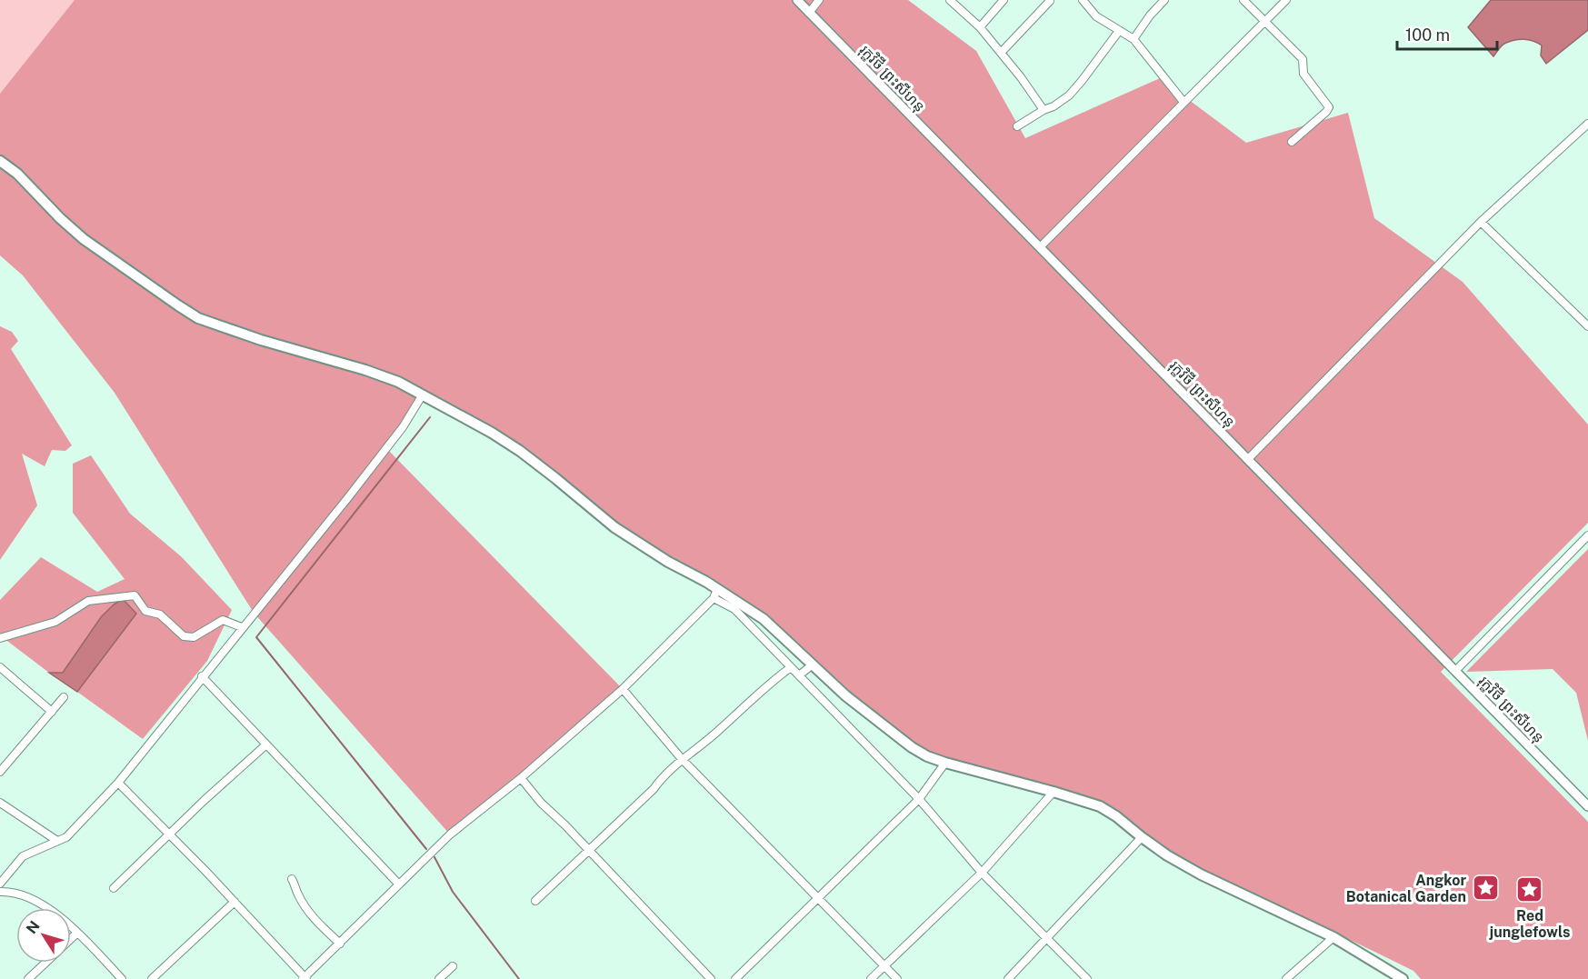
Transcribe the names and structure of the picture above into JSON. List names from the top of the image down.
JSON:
{
  "streets": {
    "street": ["រុក្ខវិថី ព្រះសីហនុ"]
  },
  "places": {
    "place": ["Angkor Botanical Garden", "Red junglefowls"]
  },
  "scale_bar": "100 m",
  "north": "top left"
}
